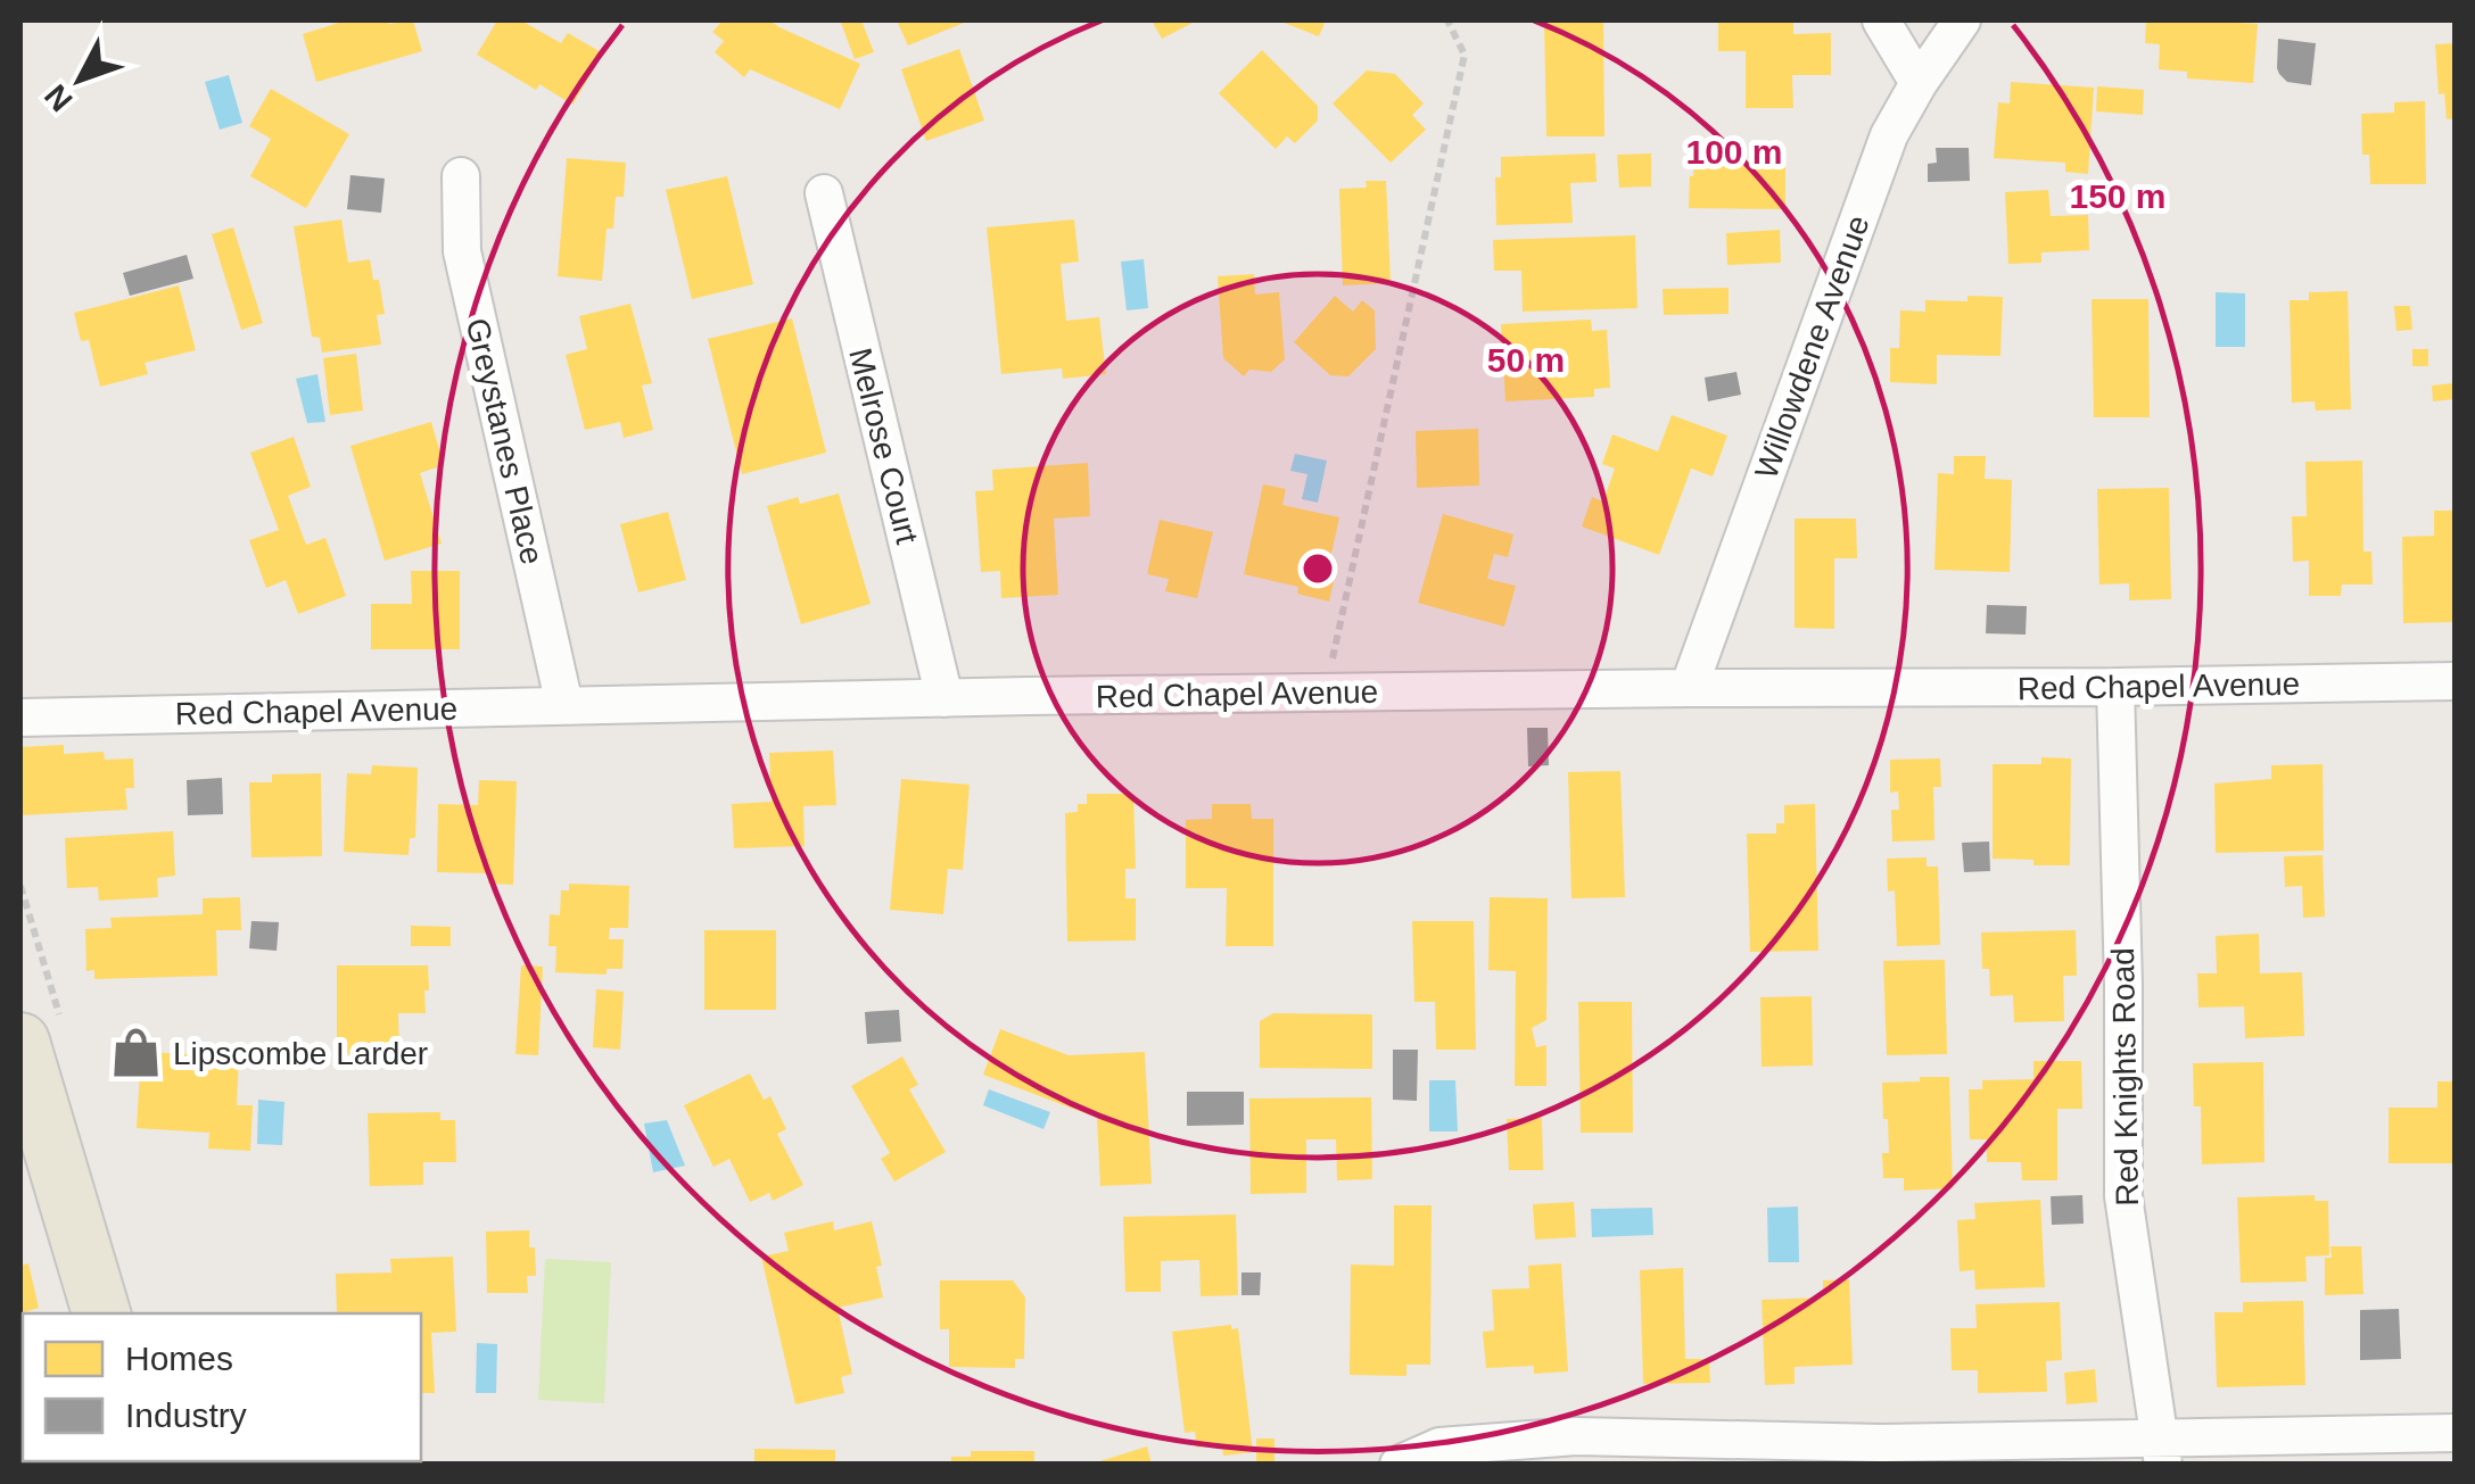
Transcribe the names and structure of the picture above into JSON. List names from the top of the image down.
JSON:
{
  "streets": {
    "street": [
      "Willowdene Avenue",
      "Greystanes Place",
      "Melrose Court",
      "Red Chapel Avenue",
      "Red Knights Road"
    ]
  },
  "crossings": [
    ["Willowdene Avenue", "Red Chapel Avenue"],
    ["Greystanes Place", "Red Chapel Avenue"],
    ["Melrose Court", "Red Chapel Avenue"],
    ["Red Chapel Avenue", "Red Knights Road"]
  ],
  "places": {
    "shop": ["Lipscombe Larder"]
  },
  "legend": ["Homes", "Industry"],
  "north": "bottom left",
  "rings": ["100 m", "150 m", "50 m"]
}
